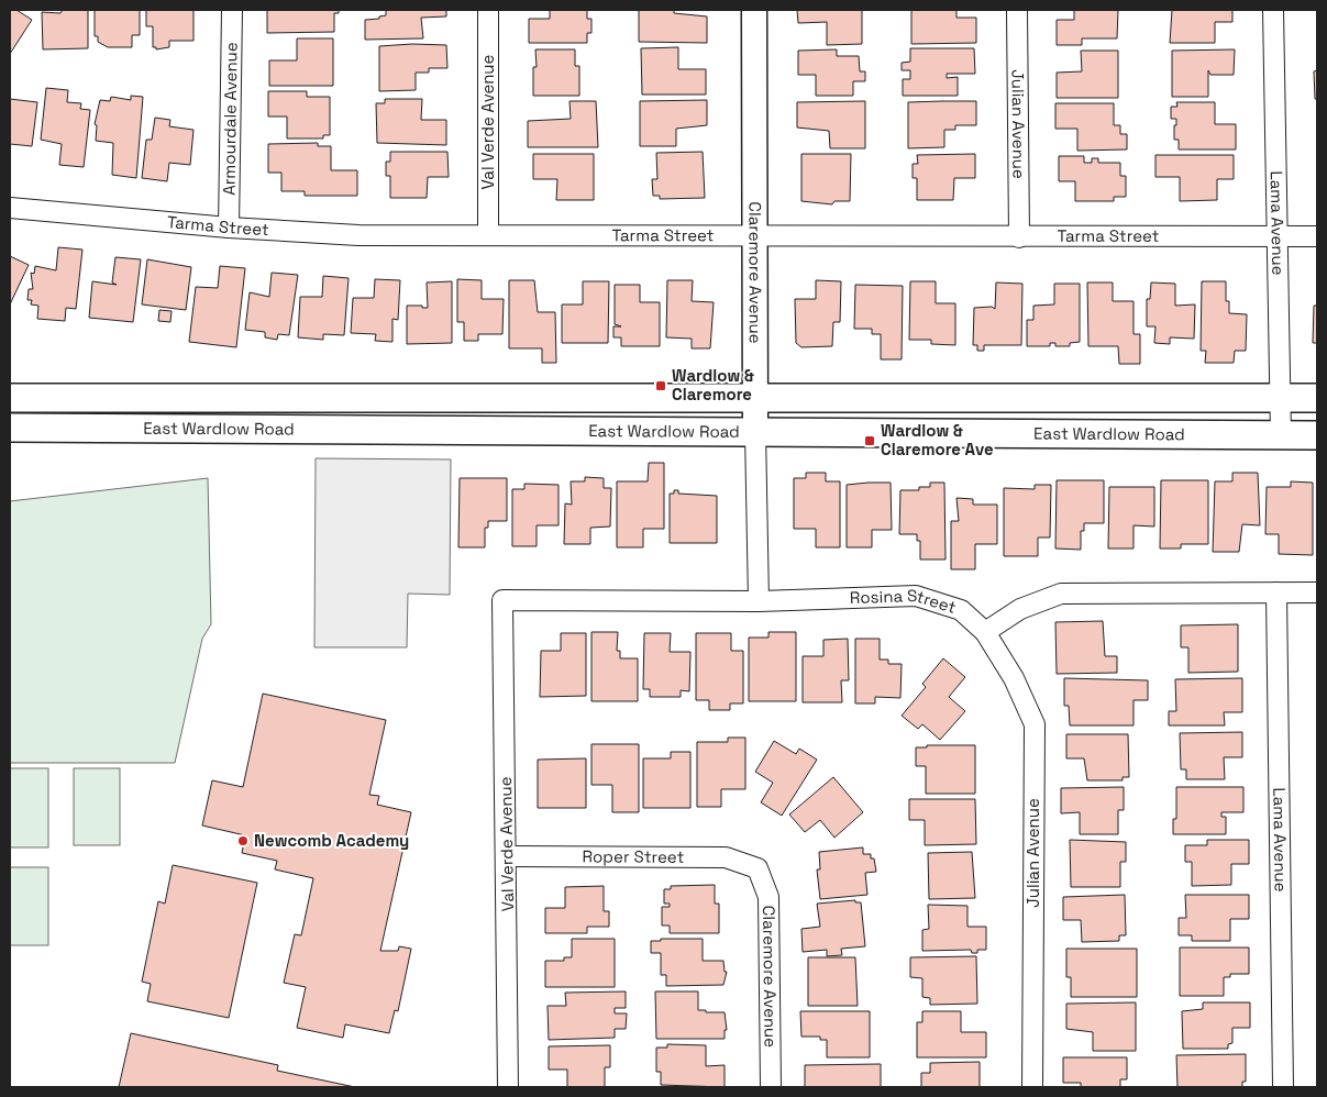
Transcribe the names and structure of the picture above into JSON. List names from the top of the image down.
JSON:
{
  "streets": {
    "main road": ["East Wardlow Road"],
    "street": [
      "Armourdale Avenue",
      "Val Verde Avenue",
      "Julian Avenue",
      "Lama Avenue",
      "Tarma Street",
      "Claremore Avenue",
      "Rosina Street",
      "Roper Street"
    ]
  },
  "crossings": [
    ["Armourdale Avenue", "Tarma Street"],
    ["Val Verde Avenue", "Tarma Street"],
    ["Val Verde Avenue", "Rosina Street"],
    ["Val Verde Avenue", "Roper Street"],
    ["Julian Avenue", "Tarma Street"],
    ["Julian Avenue", "Rosina Street"],
    ["Lama Avenue", "Tarma Street"],
    ["Lama Avenue", "East Wardlow Road"],
    ["Tarma Street", "Claremore Avenue"],
    ["Claremore Avenue", "East Wardlow Road"],
    ["Claremore Avenue", "Rosina Street"],
    ["Claremore Avenue", "Roper Street"]
  ],
  "places": {
    "transit": ["Wardlow & Claremore", "Wardlow & Claremore Ave"],
    "other": ["Newcomb Academy"]
  }
}
